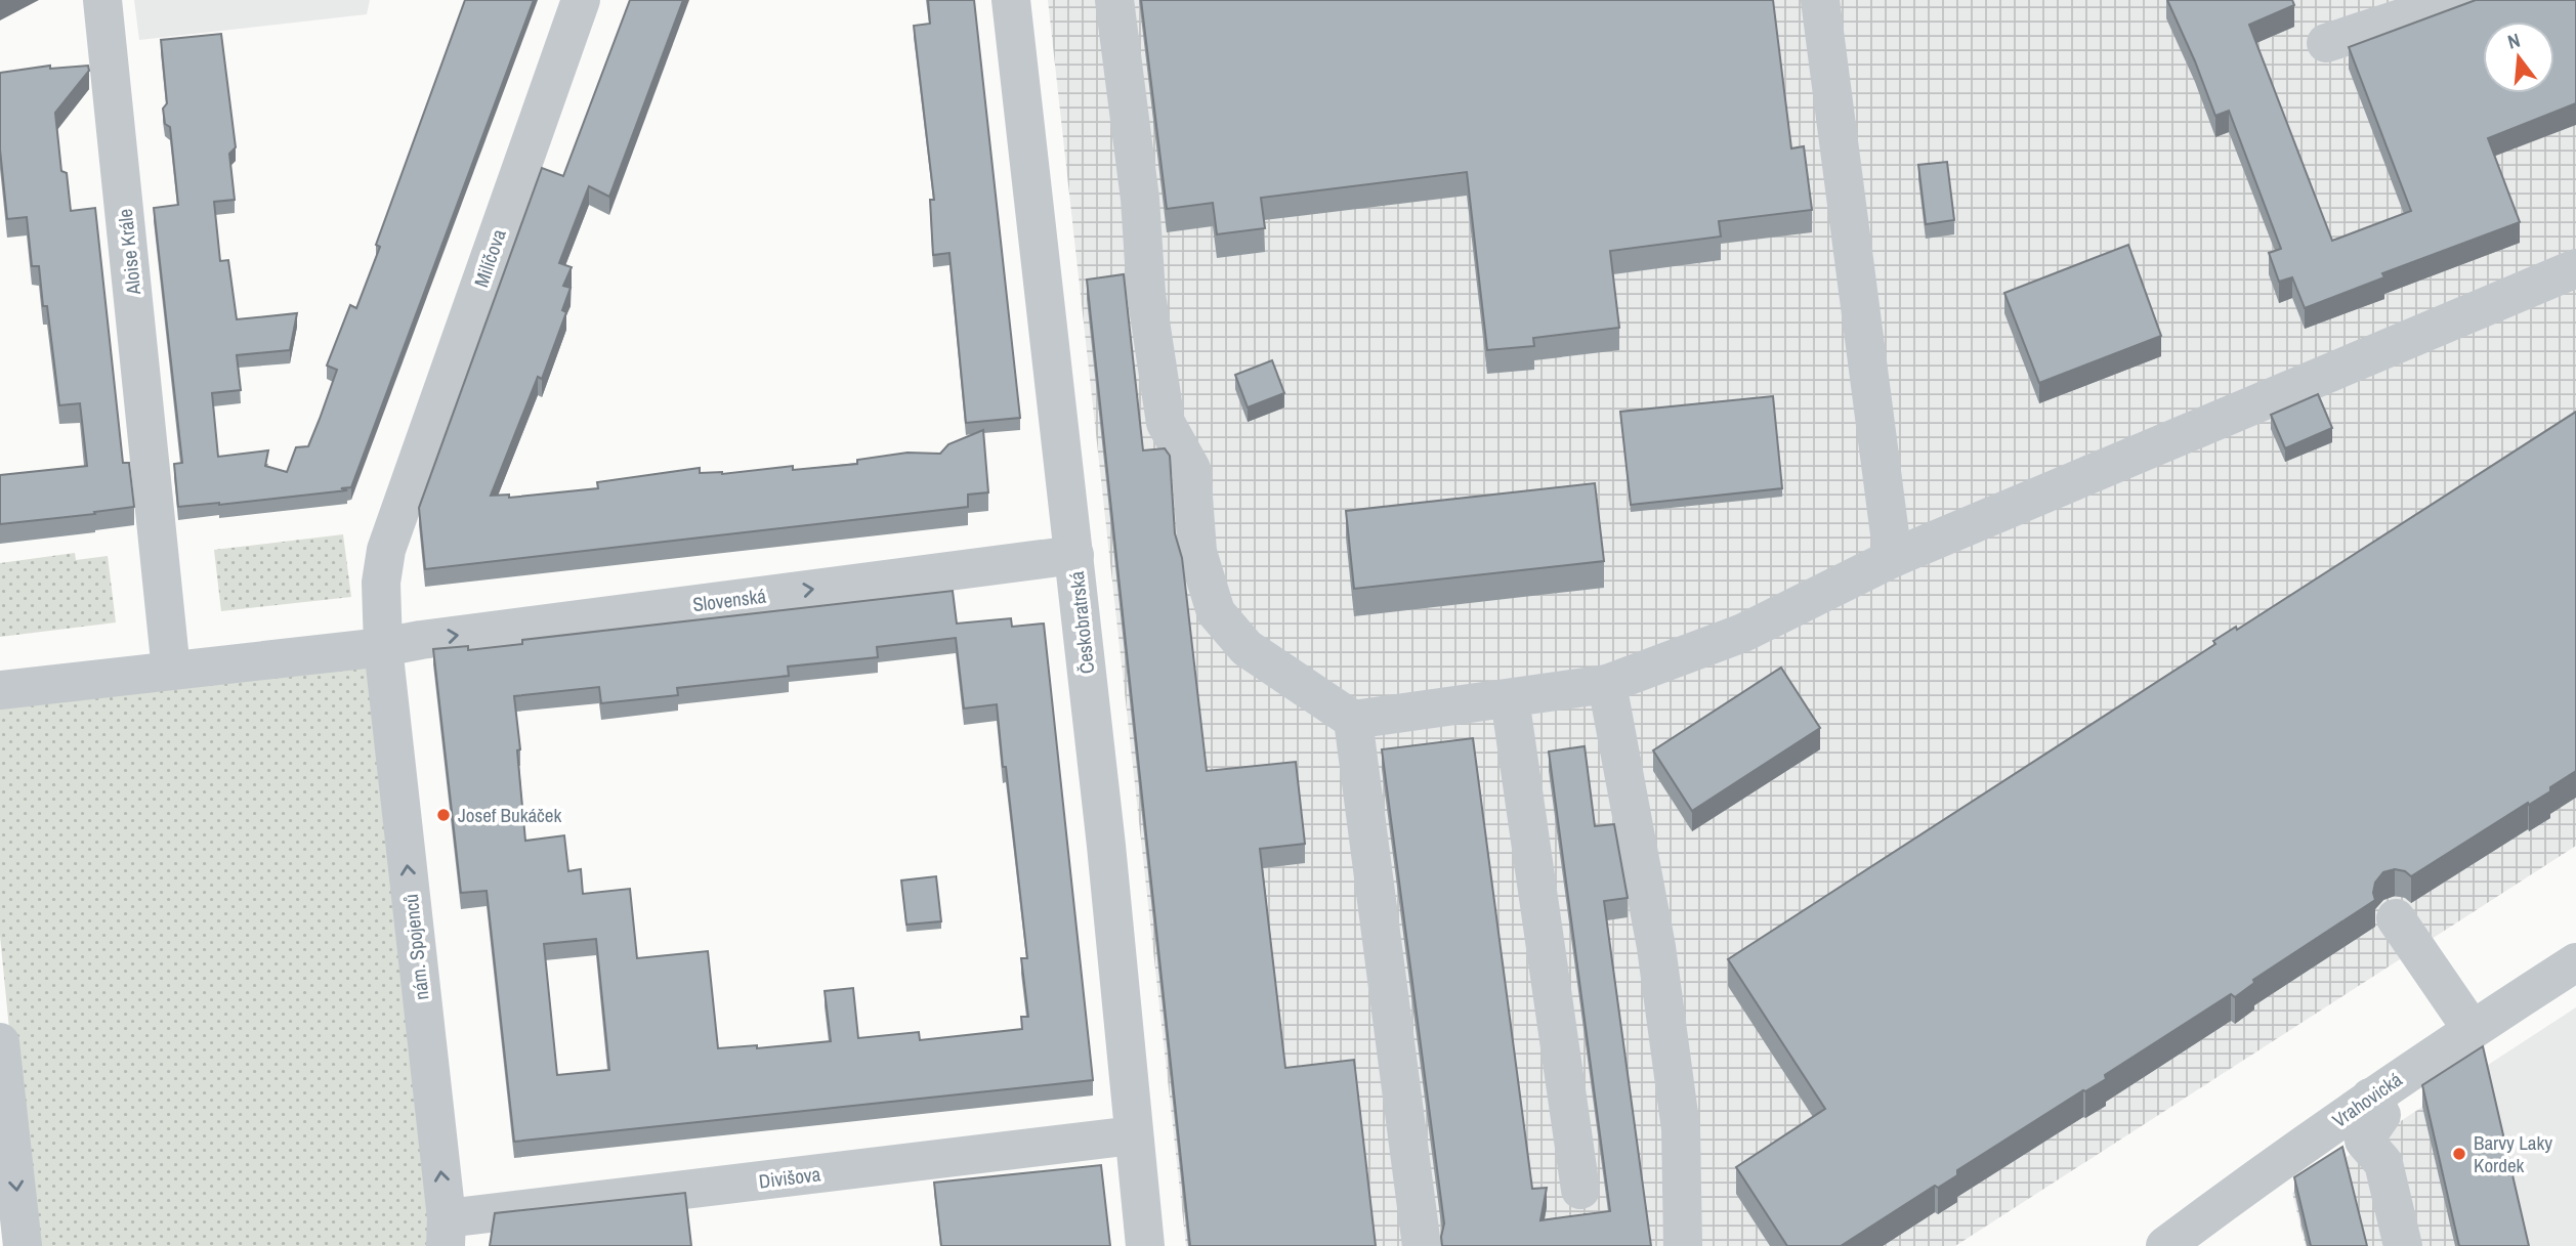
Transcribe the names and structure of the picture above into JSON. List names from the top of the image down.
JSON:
{
  "streets": {
    "street": [
      "Aloise Krále",
      "Milíčova",
      "Slovenská",
      "Českobratrská",
      "nám. Spojenců",
      "Vrahovická",
      "Divišova"
    ]
  },
  "crossings": [
    ["Milíčova", "nám. Spojenců"],
    ["Slovenská", "Českobratrská"],
    ["Slovenská", "nám. Spojenců"],
    ["Českobratrská", "Divišova"],
    ["nám. Spojenců", "Divišova"]
  ],
  "one_way": ["Slovenská", "nám. Spojenců"],
  "places": ["Josef Bukáček", "Barvy Laky Kordek"],
  "north": "top"
}
